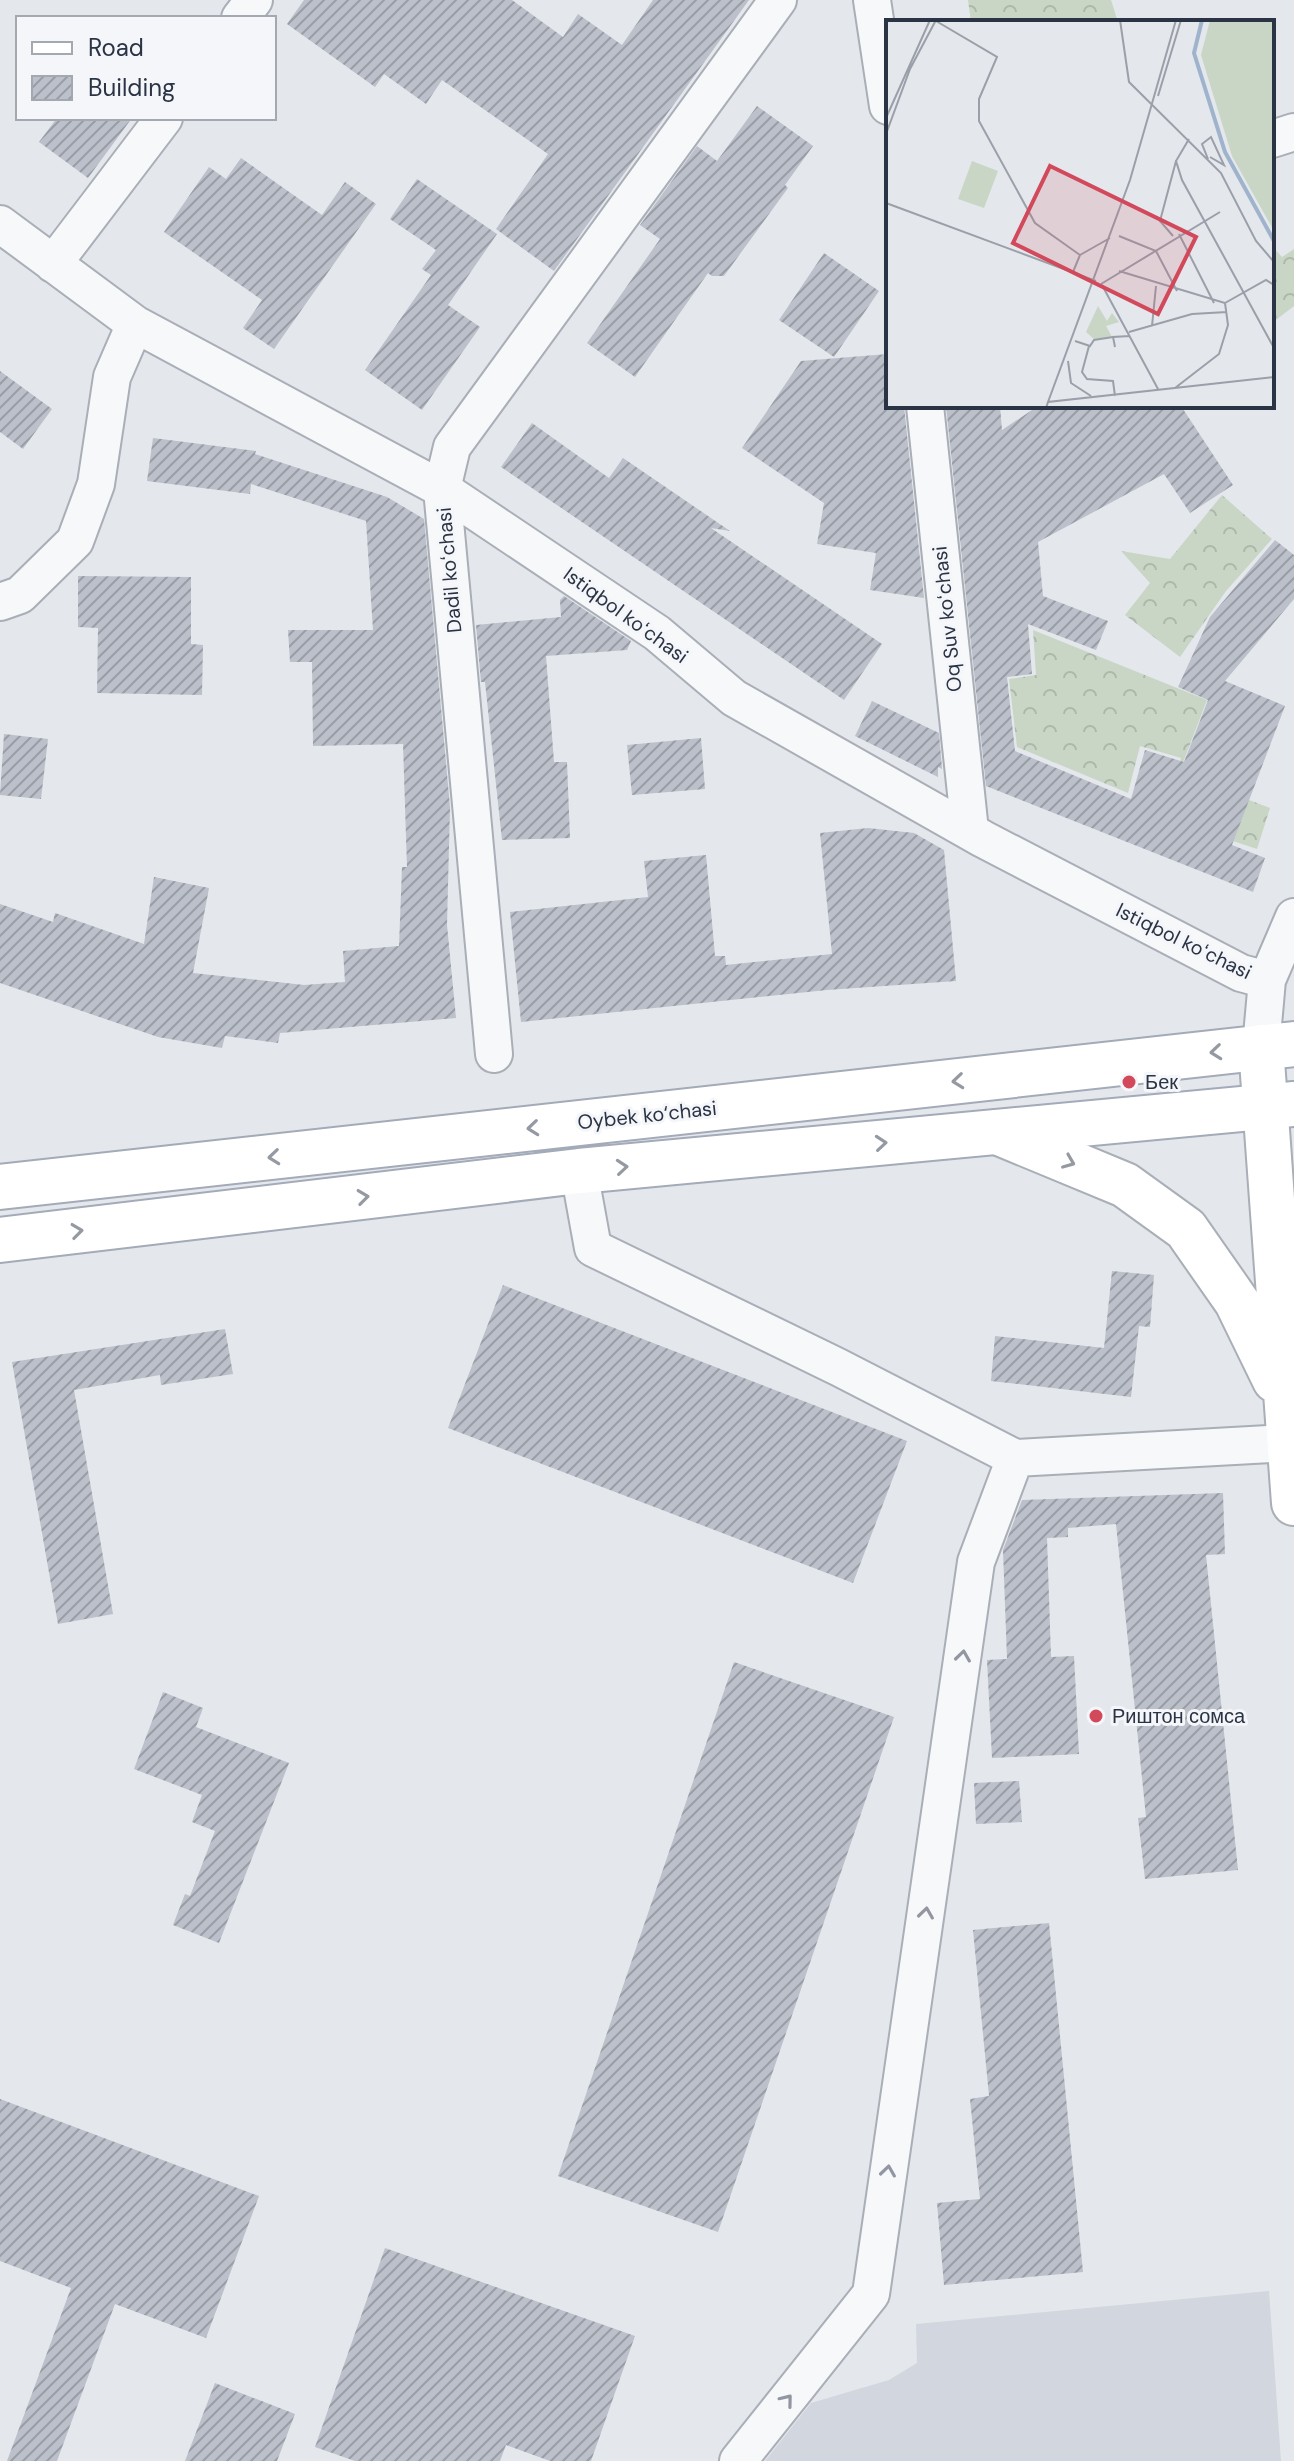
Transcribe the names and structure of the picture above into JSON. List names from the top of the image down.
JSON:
{
  "streets": {
    "main road": ["Oybek ko‘chasi"],
    "street": ["Dadil koʻchasi", "Istiqbol koʻchasi", "Oq Suv koʻchasi"]
  },
  "crossings": [
    ["Dadil koʻchasi", "Istiqbol koʻchasi"],
    ["Istiqbol koʻchasi", "Oq Suv koʻchasi"]
  ],
  "places": ["Бек", "Риштон сомса"],
  "legend": ["Road", "Building"]
}
